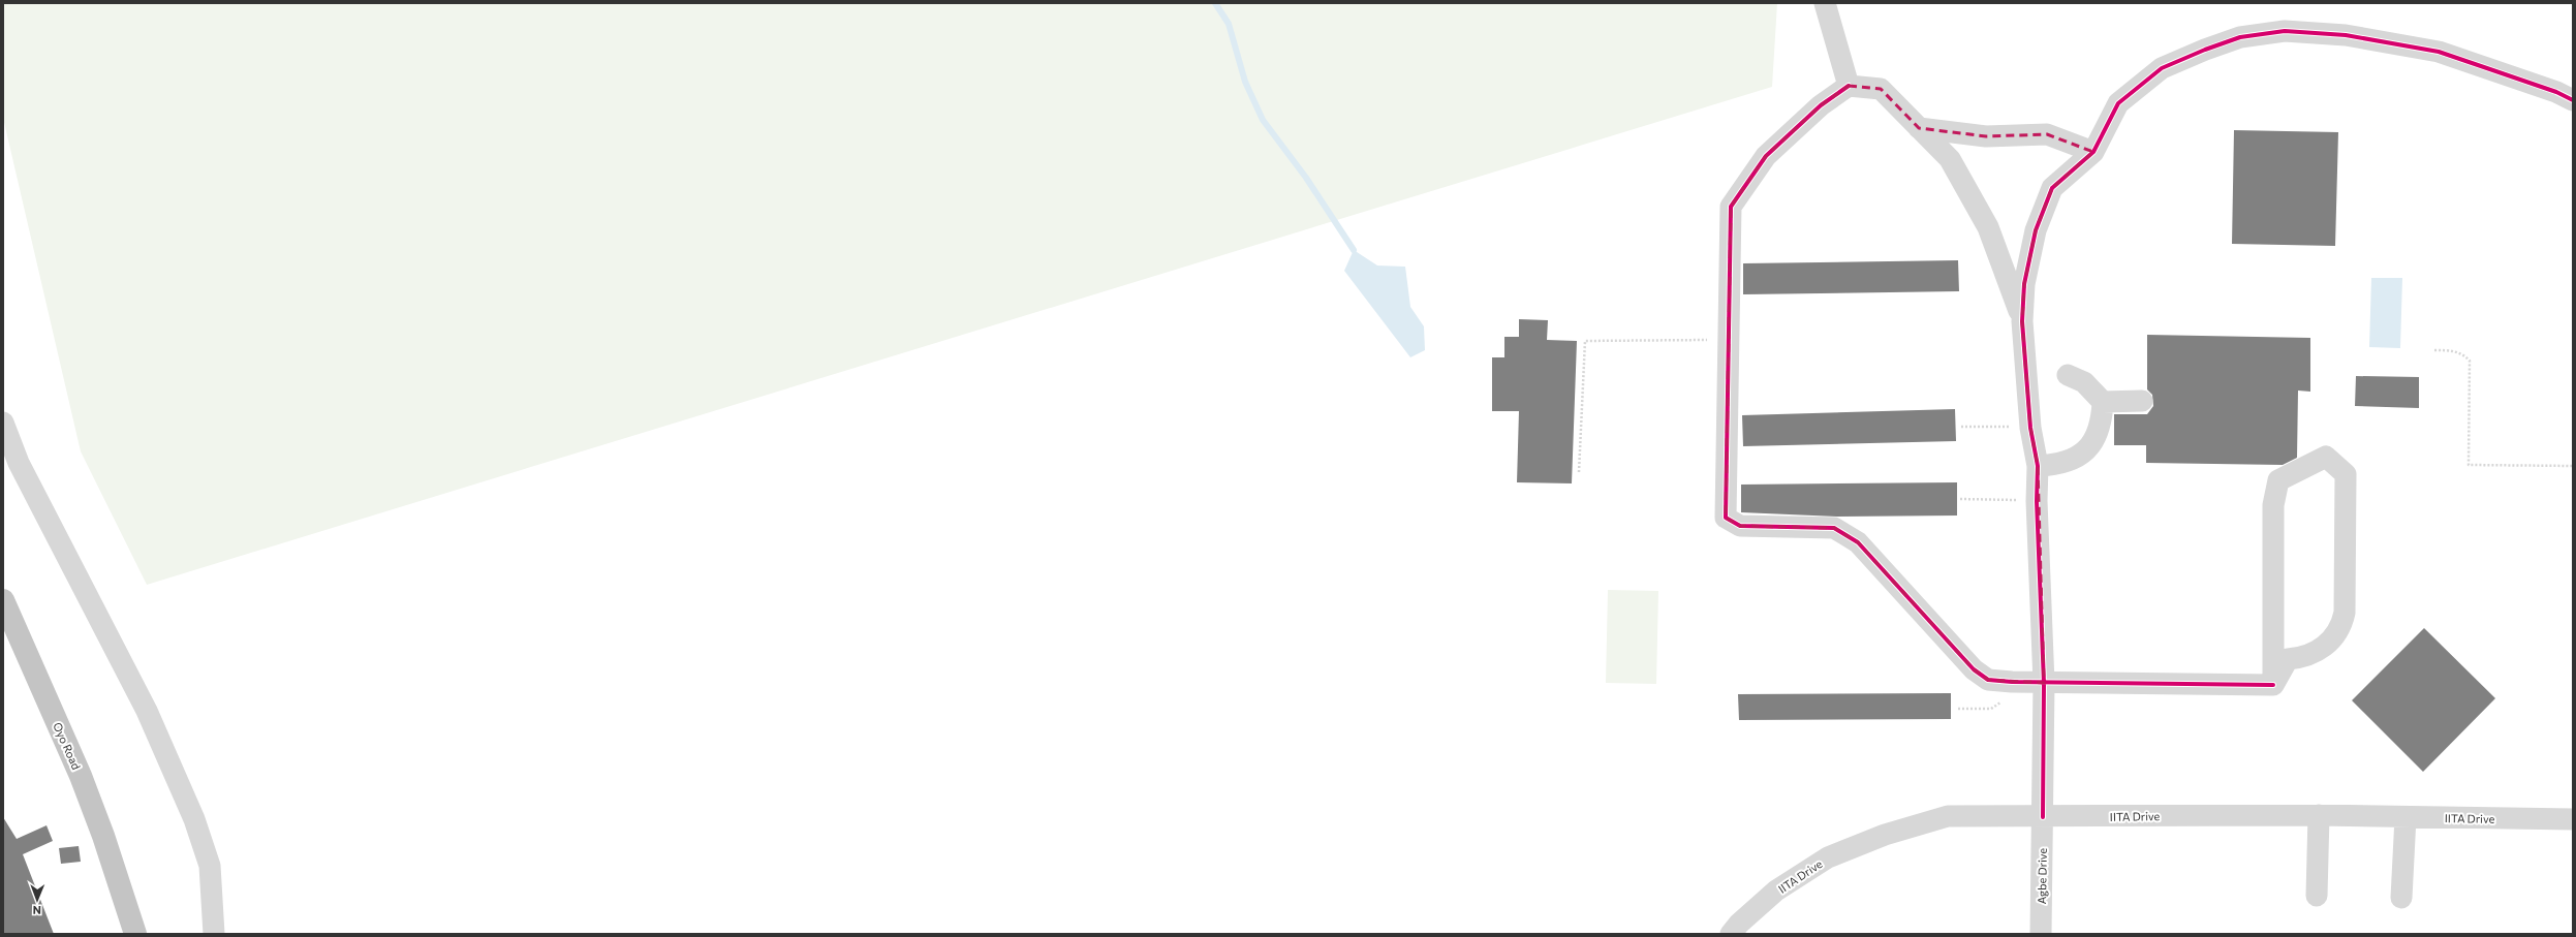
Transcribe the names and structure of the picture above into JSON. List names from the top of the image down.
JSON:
{
  "streets": {
    "highway": ["Oyo Road"],
    "street": ["IITA Drive", "Agbe Drive"]
  },
  "crossings": [
    ["IITA Drive", "Agbe Drive"]
  ],
  "north": "bottom"
}
